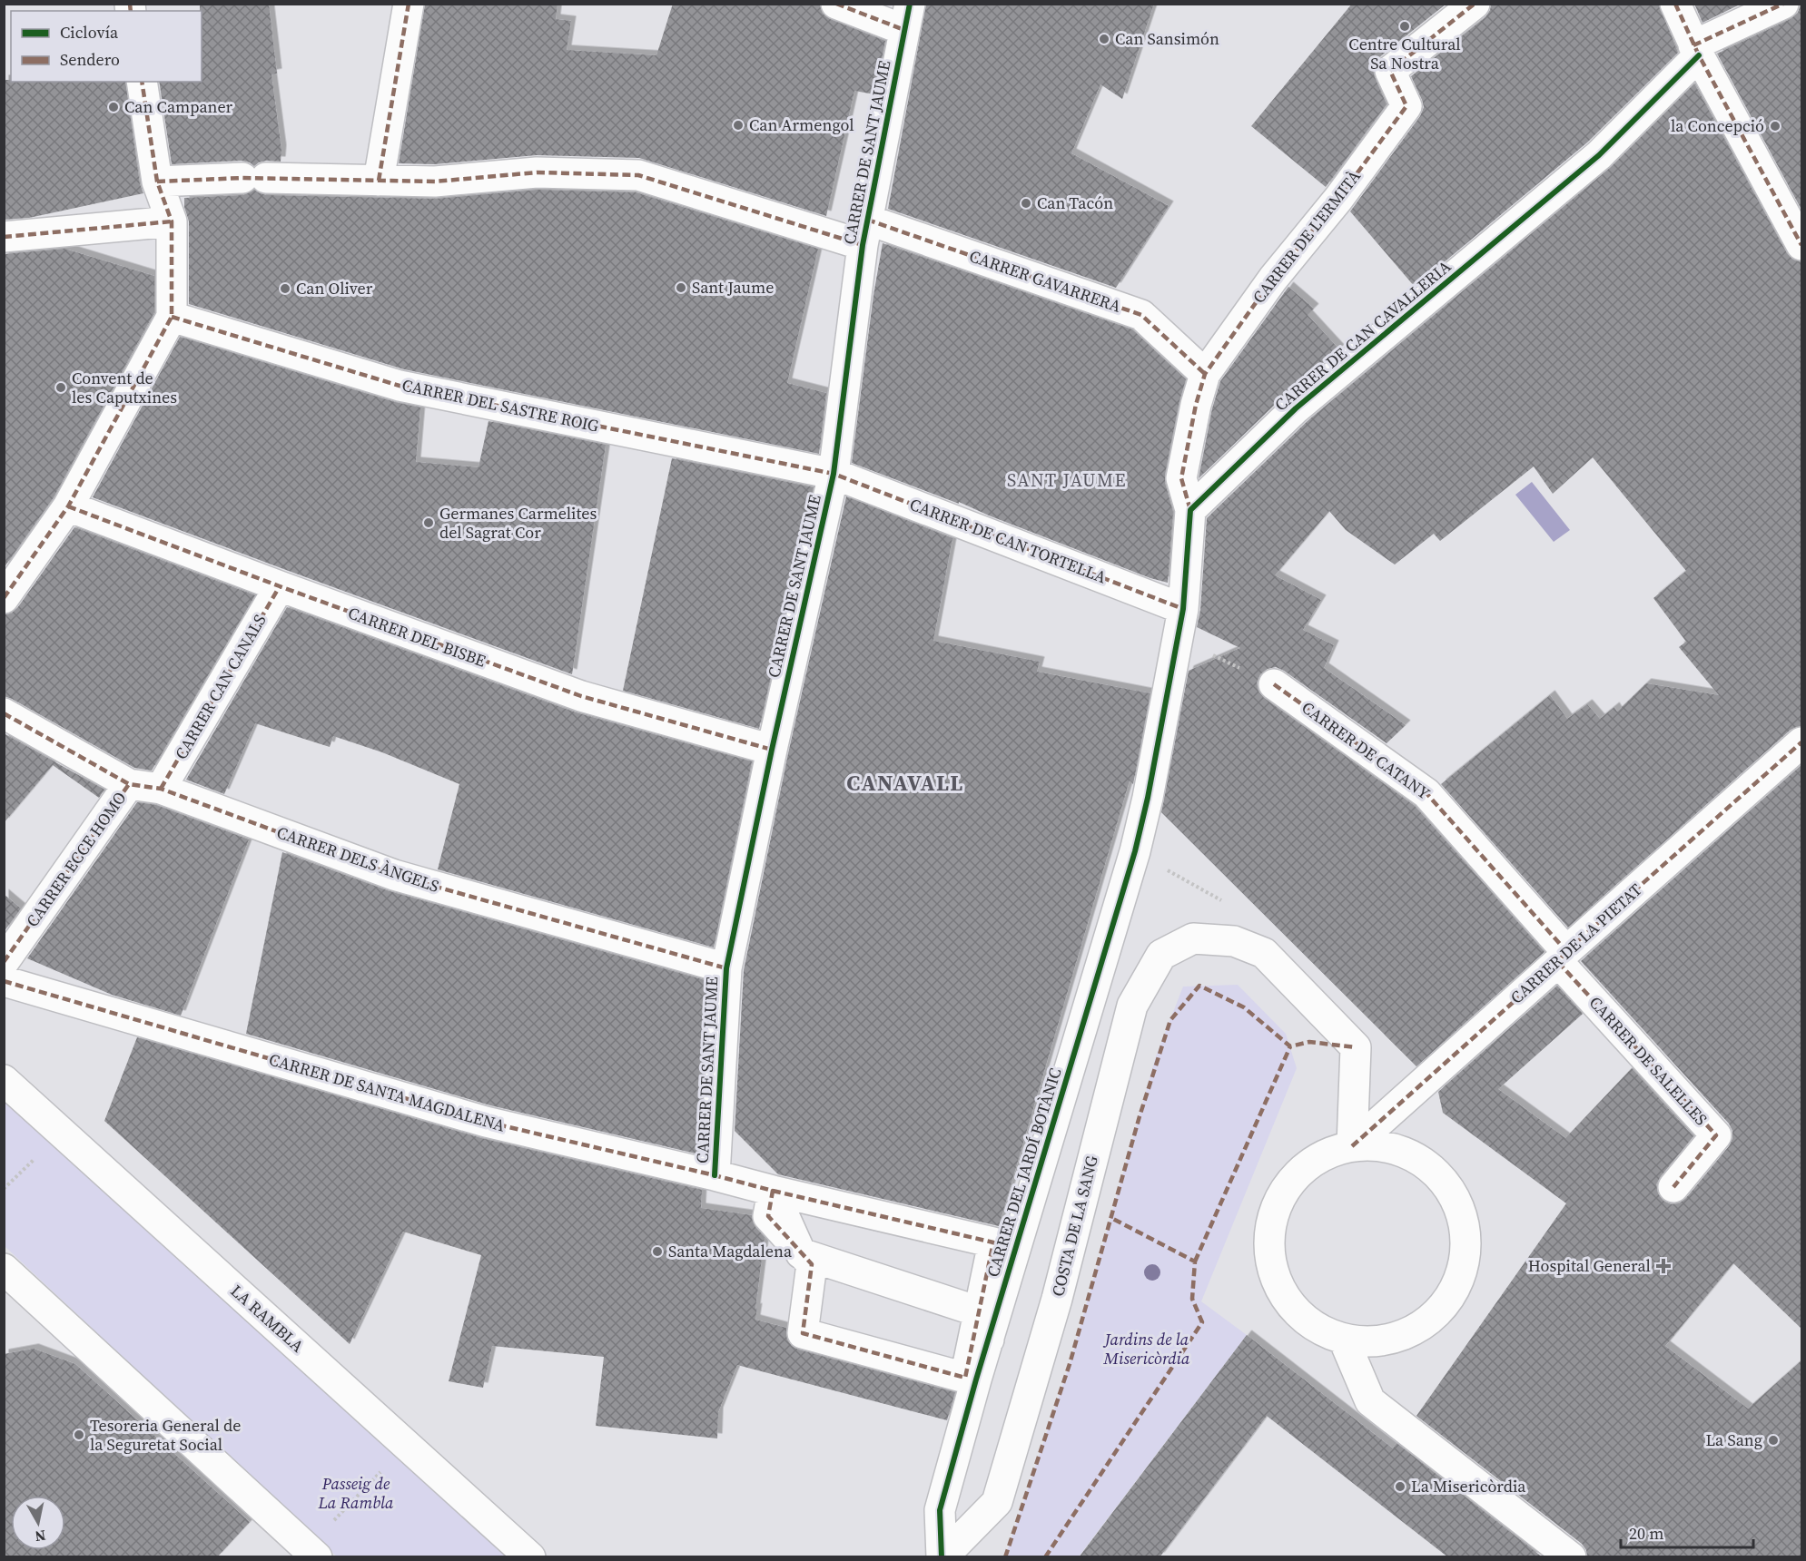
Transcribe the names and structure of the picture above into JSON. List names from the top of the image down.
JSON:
{
  "streets": {
    "street": [
      "CARRER DE SANT JAUME",
      "CARRER DE L'ERMITÀ",
      "CARRER GAVARRERA",
      "CARRER DE CAN CAVALLERIA",
      "CARRER DEL SASTRE ROIG",
      "CARRER DE CAN TORTELLA",
      "CARRER DEL BISBE",
      "CARRER CAN CANALS",
      "CARRER DE CATANY",
      "CARRER ECCE HOMO",
      "CARRER DELS ÀNGELS",
      "CARRER DE LA PIETAT",
      "CARRER DE SALELLES",
      "CARRER DE SANTA MAGDALENA",
      "CARRER DEL JARDÍ BOTÀNIC",
      "COSTA DE LA SANG",
      "LA RAMBLA"
    ]
  },
  "crossings": [
    ["CARRER DE SANT JAUME", "CARRER GAVARRERA"],
    ["CARRER DE SANT JAUME", "CARRER DEL SASTRE ROIG"],
    ["CARRER DE SANT JAUME", "CARRER DE CAN TORTELLA"],
    ["CARRER DE SANT JAUME", "CARRER DEL BISBE"],
    ["CARRER DE SANT JAUME", "CARRER DELS ÀNGELS"],
    ["CARRER DE SANT JAUME", "CARRER DE SANTA MAGDALENA"],
    ["CARRER DE L'ERMITÀ", "CARRER GAVARRERA"],
    ["CARRER DE L'ERMITÀ", "CARRER DE CAN CAVALLERIA"],
    ["CARRER DEL SASTRE ROIG", "CARRER DE CAN TORTELLA"],
    ["CARRER DEL BISBE", "CARRER CAN CANALS"],
    ["CARRER CAN CANALS", "CARRER DELS ÀNGELS"],
    ["CARRER DE CATANY", "CARRER DE LA PIETAT"],
    ["CARRER DE CATANY", "CARRER DE SALELLES"],
    ["CARRER ECCE HOMO", "CARRER DELS ÀNGELS"],
    ["CARRER DE LA PIETAT", "CARRER DE SALELLES"],
    ["CARRER DE LA PIETAT", "COSTA DE LA SANG"],
    ["CARRER DE SANTA MAGDALENA", "CARRER DEL JARDÍ BOTÀNIC"],
    ["CARRER DEL JARDÍ BOTÀNIC", "COSTA DE LA SANG"]
  ],
  "districts": ["SANT JAUME", "CANAVALL"],
  "parks": ["Jardins de la Misericòrdia", "Passeig de La Rambla"],
  "places": {
    "other": [
      "Centre Cultural Sa Nostra",
      "Can Sansimón",
      "Can Campaner",
      "Can Armengol",
      "la Concepció",
      "Can Tacón",
      "Sant Jaume",
      "Can Oliver",
      "Convent de les Caputxines",
      "Germanes Carmelites del Sagrat Cor",
      "Santa Magdalena",
      "Tesoreria General de la Seguretat Social",
      "La Sang",
      "La Misericòrdia"
    ],
    "health": ["Hospital General"]
  },
  "legend": ["Ciclovía", "Sendero"],
  "scale_bar": "20 m",
  "north": "bottom"
}
